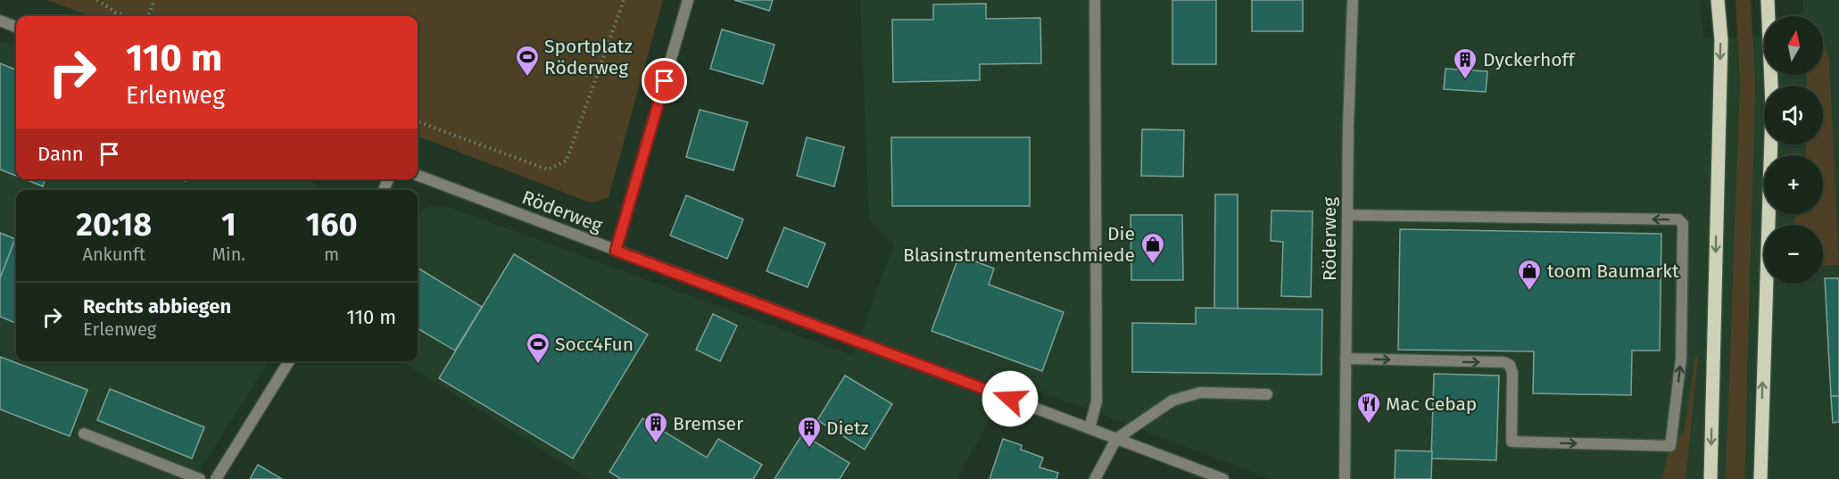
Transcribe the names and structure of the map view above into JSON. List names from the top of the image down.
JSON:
{
  "streets": {
    "street": ["Röderweg"]
  },
  "places": {
    "sports": ["Sportplatz Röderweg", "Socc4Fun"],
    "building": ["Dyckerhoff", "Bremser", "Dietz"],
    "shop": ["Die Blasinstrumentenschmiede", "toom Baumarkt"],
    "restaurant": ["Mac Cebap"]
  },
  "north": "top",
  "page": {
    "map_buttons": ["+", "−"],
    "turn": ["110 m", "Erlenweg"],
    "then": "Dann",
    "eta": [
      "20:18",
      "Ankunft",
      "1",
      "Min.",
      "160",
      "m"
    ],
    "list": [
      {
        "name": "Rechts abbiegen",
        "note": "Erlenweg",
        "value": "110 m"
      }
    ]
  }
}
